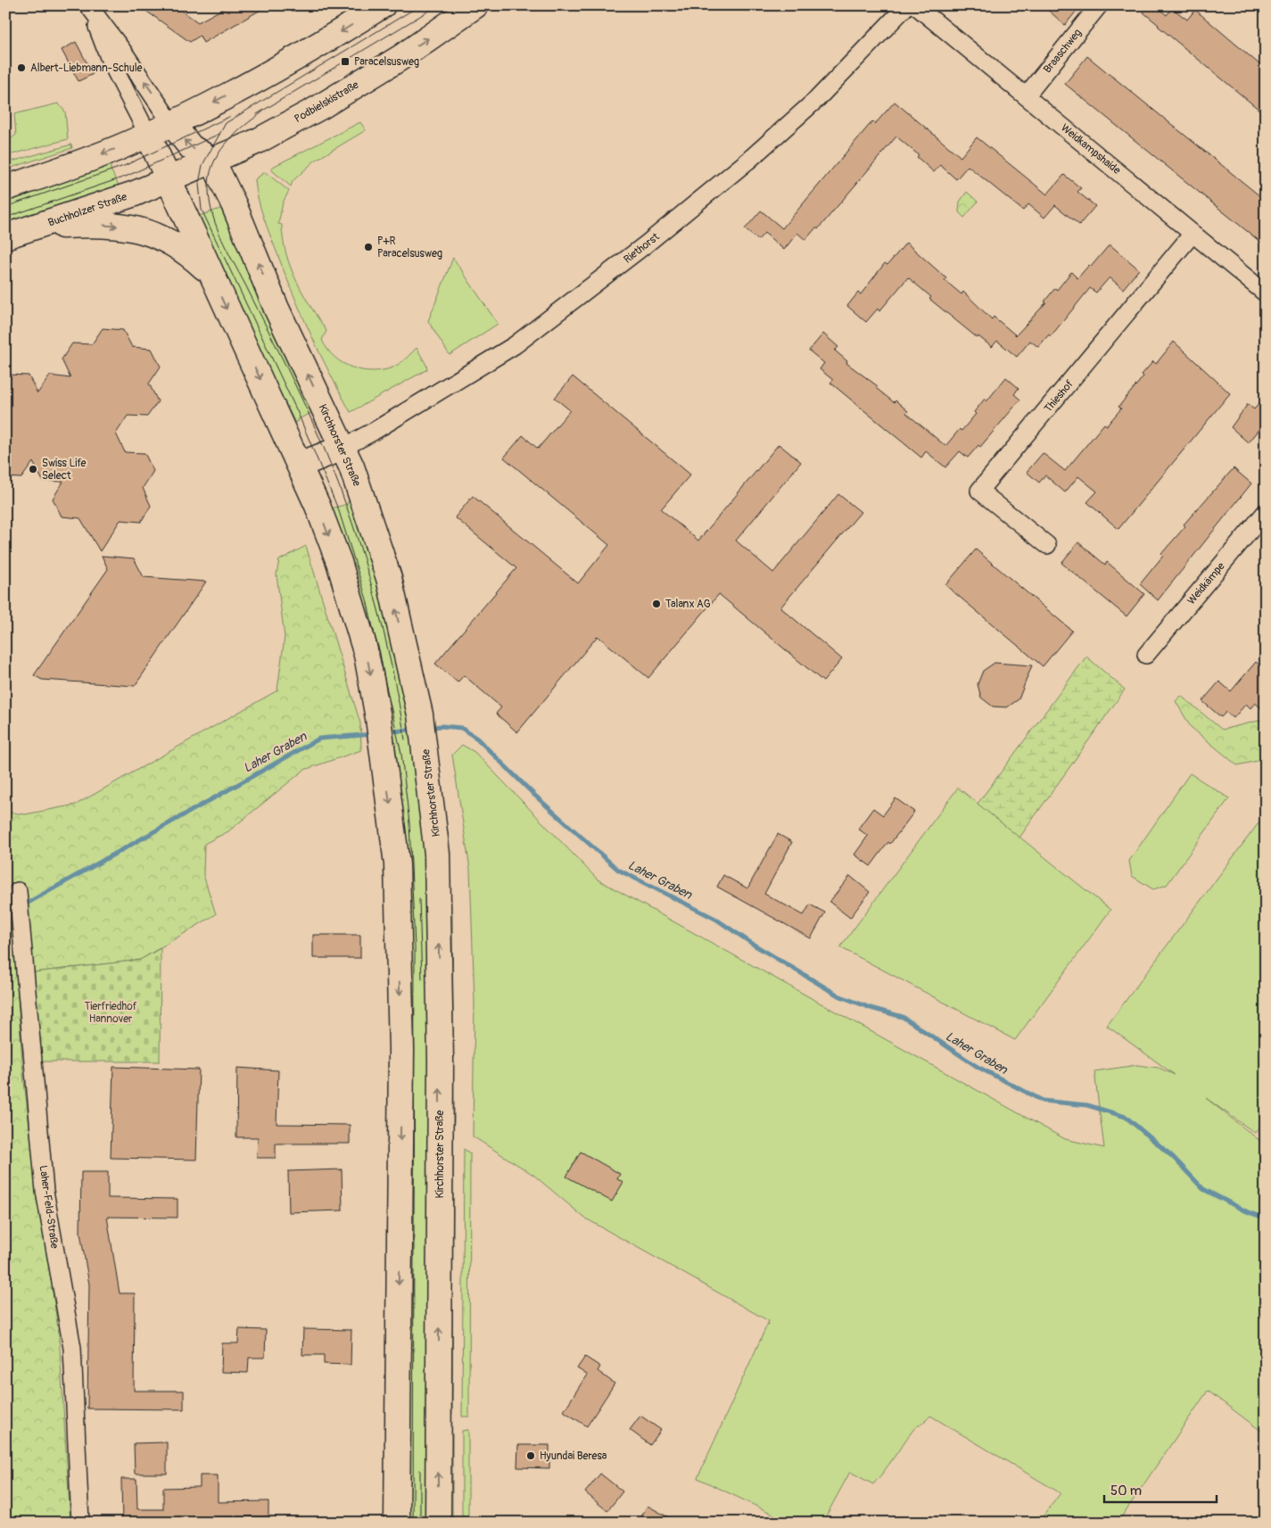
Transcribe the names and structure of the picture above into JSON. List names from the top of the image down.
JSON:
{
  "streets": {
    "main road": ["Podbielskistraße", "Buchholzer Straße", "Kirchhorster Straße"],
    "street": [
      "Braaschweg",
      "Weidkampshaide",
      "Riethorst",
      "Thieshof",
      "Weidkämpe",
      "Laher-Feld-Straße"
    ]
  },
  "crossings": [
    ["Braaschweg", "Weidkampshaide"],
    ["Podbielskistraße", "Buchholzer Straße"],
    ["Podbielskistraße", "Kirchhorster Straße"],
    ["Weidkampshaide", "Thieshof"],
    ["Riethorst", "Kirchhorster Straße"]
  ],
  "water": ["Laher Graben"],
  "parks": ["Tierfriedhof Hannover"],
  "places": {
    "transit": ["Paracelsusweg"],
    "other": [
      "Albert-Liebmann-Schule",
      "P+R Paracelsusweg",
      "Swiss Life Select",
      "Talanx AG",
      "Hyundai Beresa"
    ]
  },
  "scale_bar": "50 m"
}
